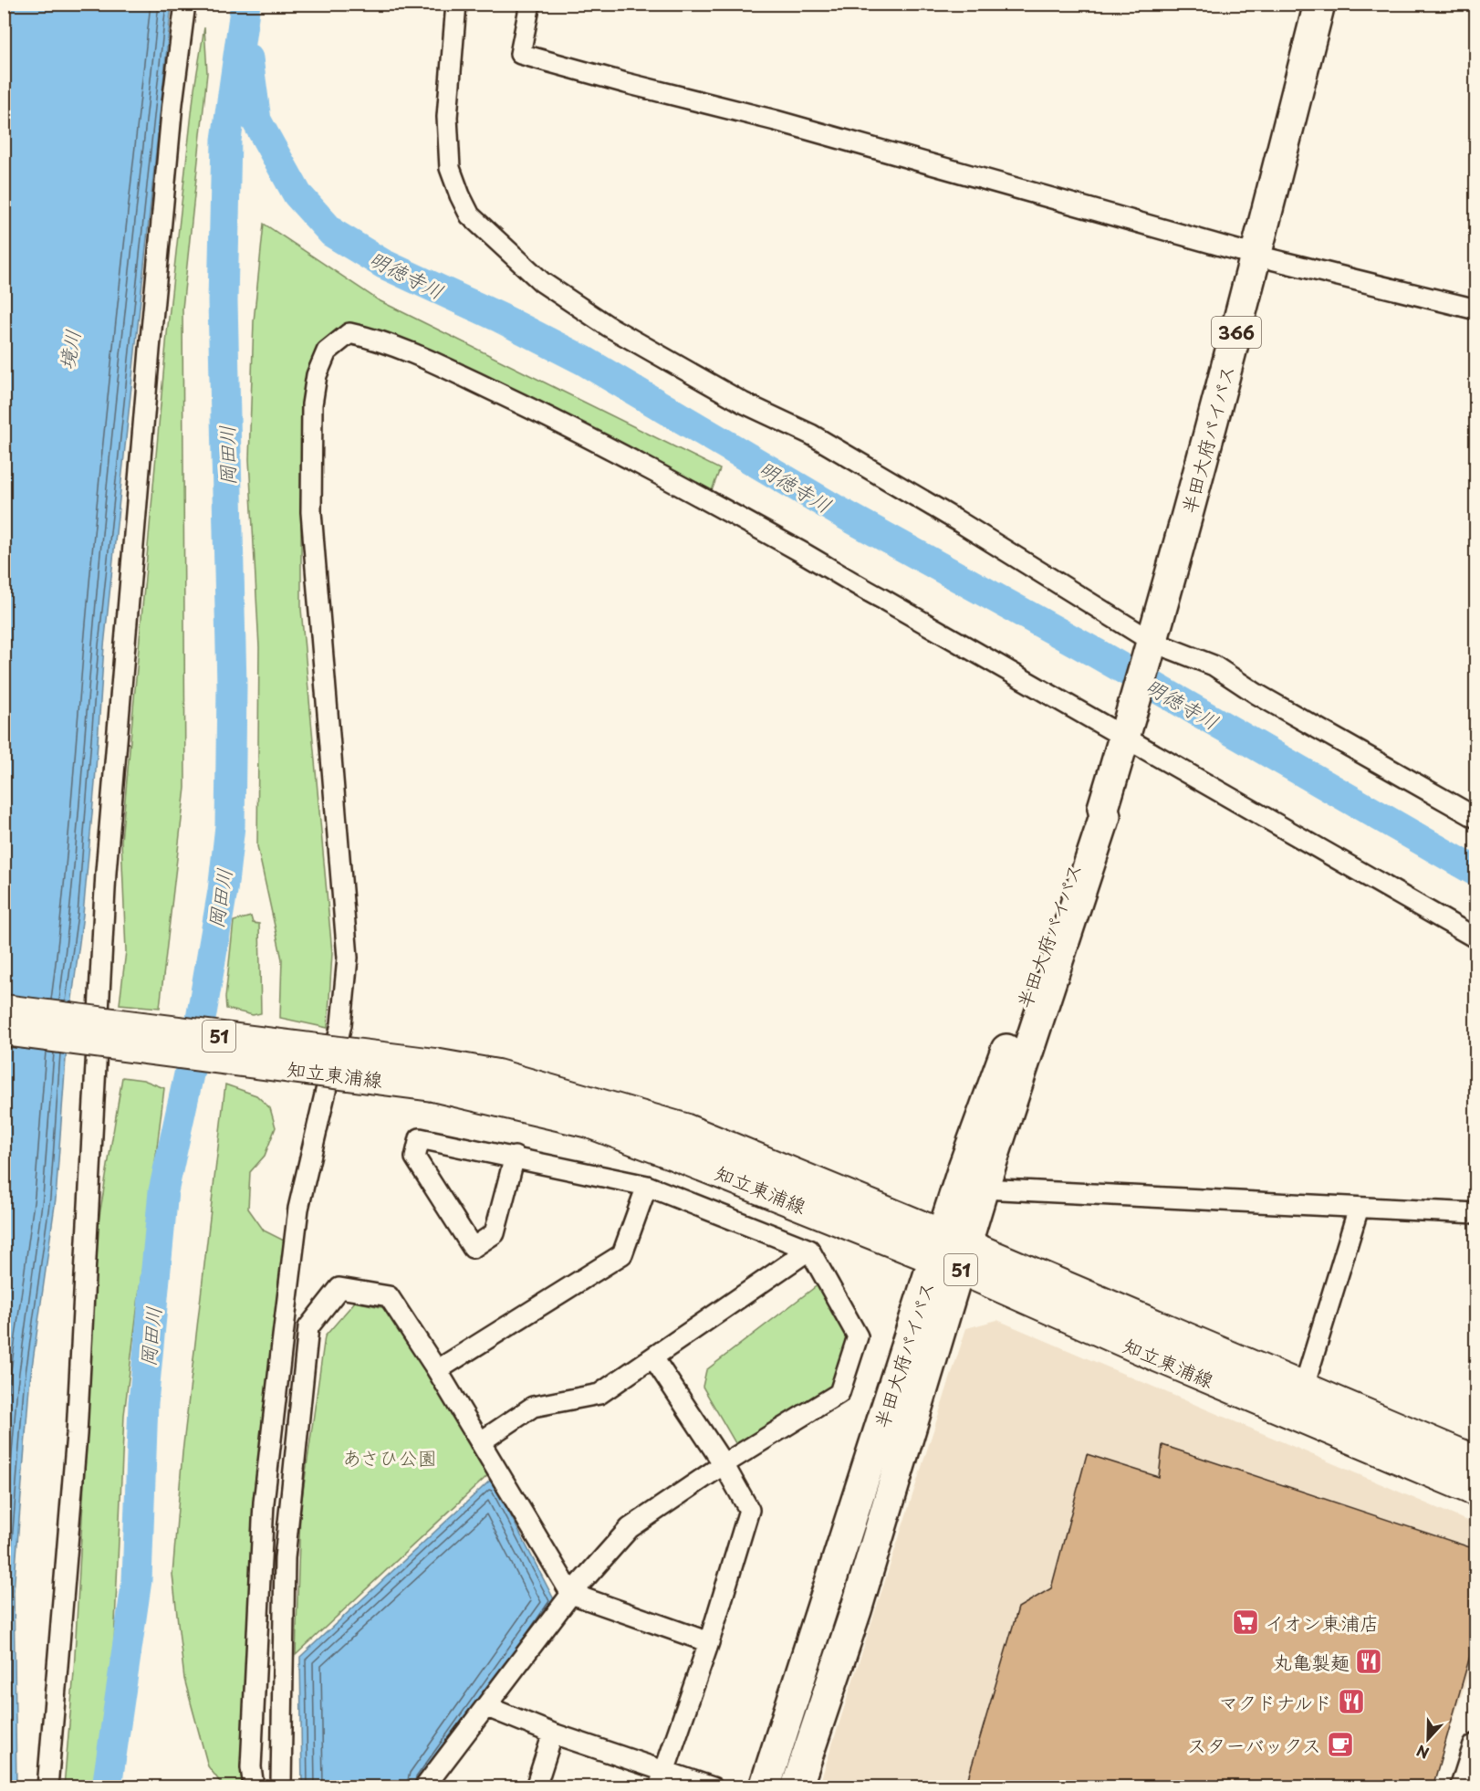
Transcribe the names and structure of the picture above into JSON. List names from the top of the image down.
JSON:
{
  "streets": {
    "highway": ["366", "半田大府パイパス"],
    "main road": ["51", "知立東浦線"]
  },
  "crossings": [
    ["半田大府パイパス", "知立東浦線"]
  ],
  "water": ["明徳寺川", "境川", "岡田川"],
  "parks": ["あさひ公園"],
  "places": {
    "supermarket": ["イオン東浦店"],
    "restaurant": ["丸亀製麺", "マクドナルド"],
    "cafe": ["スターバックス"]
  },
  "north": "bottom"
}
